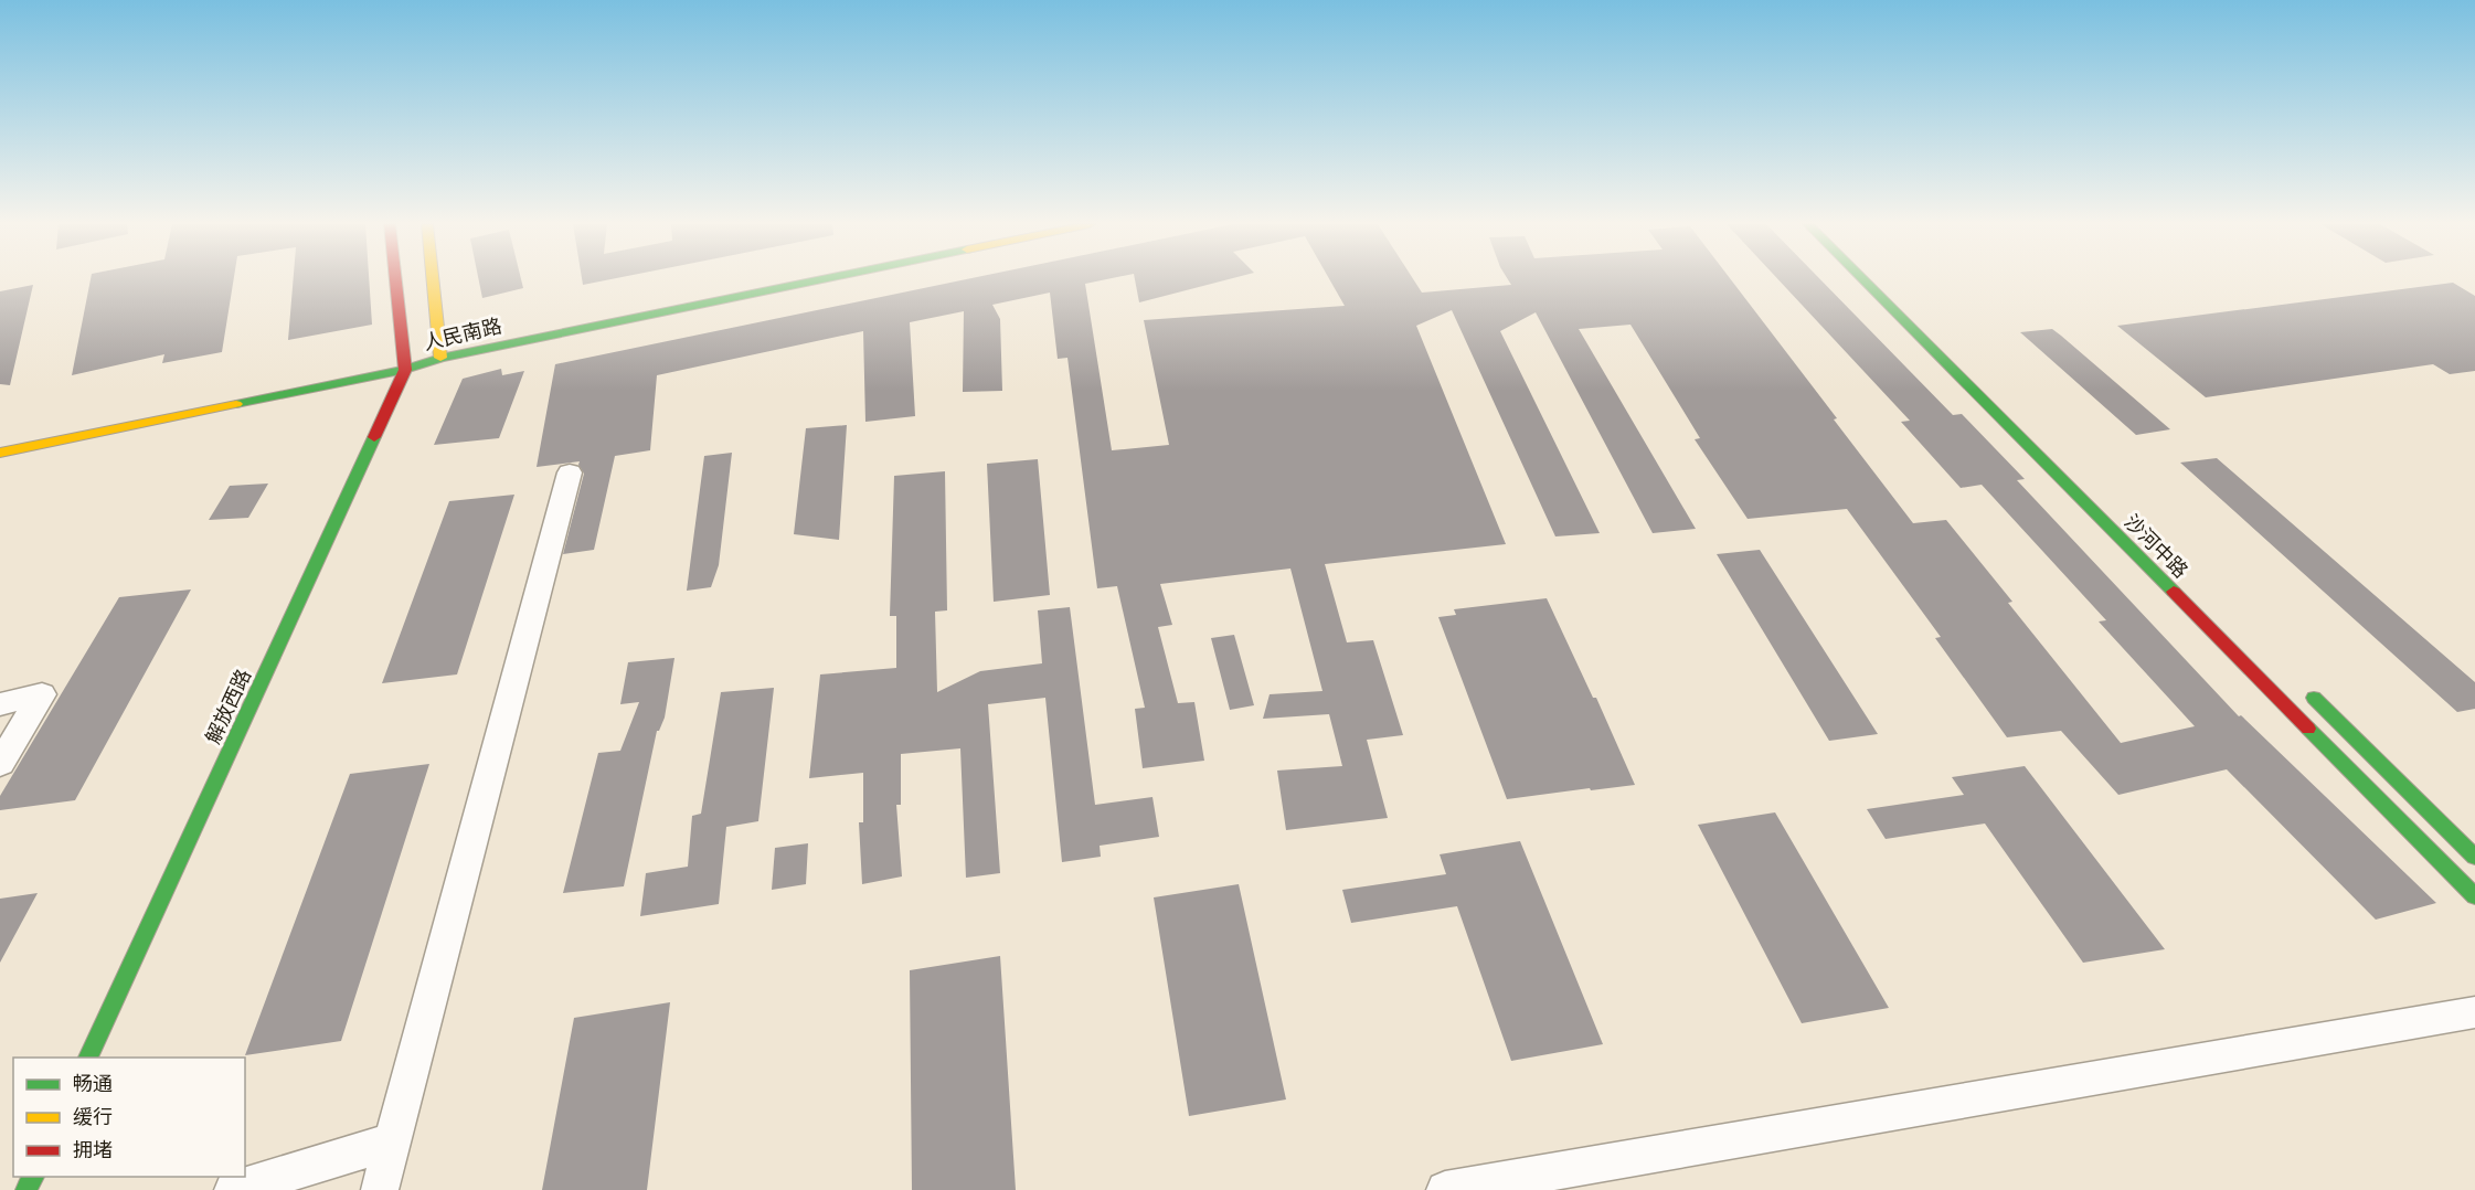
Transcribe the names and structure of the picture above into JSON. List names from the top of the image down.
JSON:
{
  "streets": {
    "main road": ["人民南路", "沙河中路", "解放西路"]
  },
  "crossings": [
    ["人民南路", "解放西路"]
  ],
  "legend": ["畅通", "缓行", "拥堵"]
}
